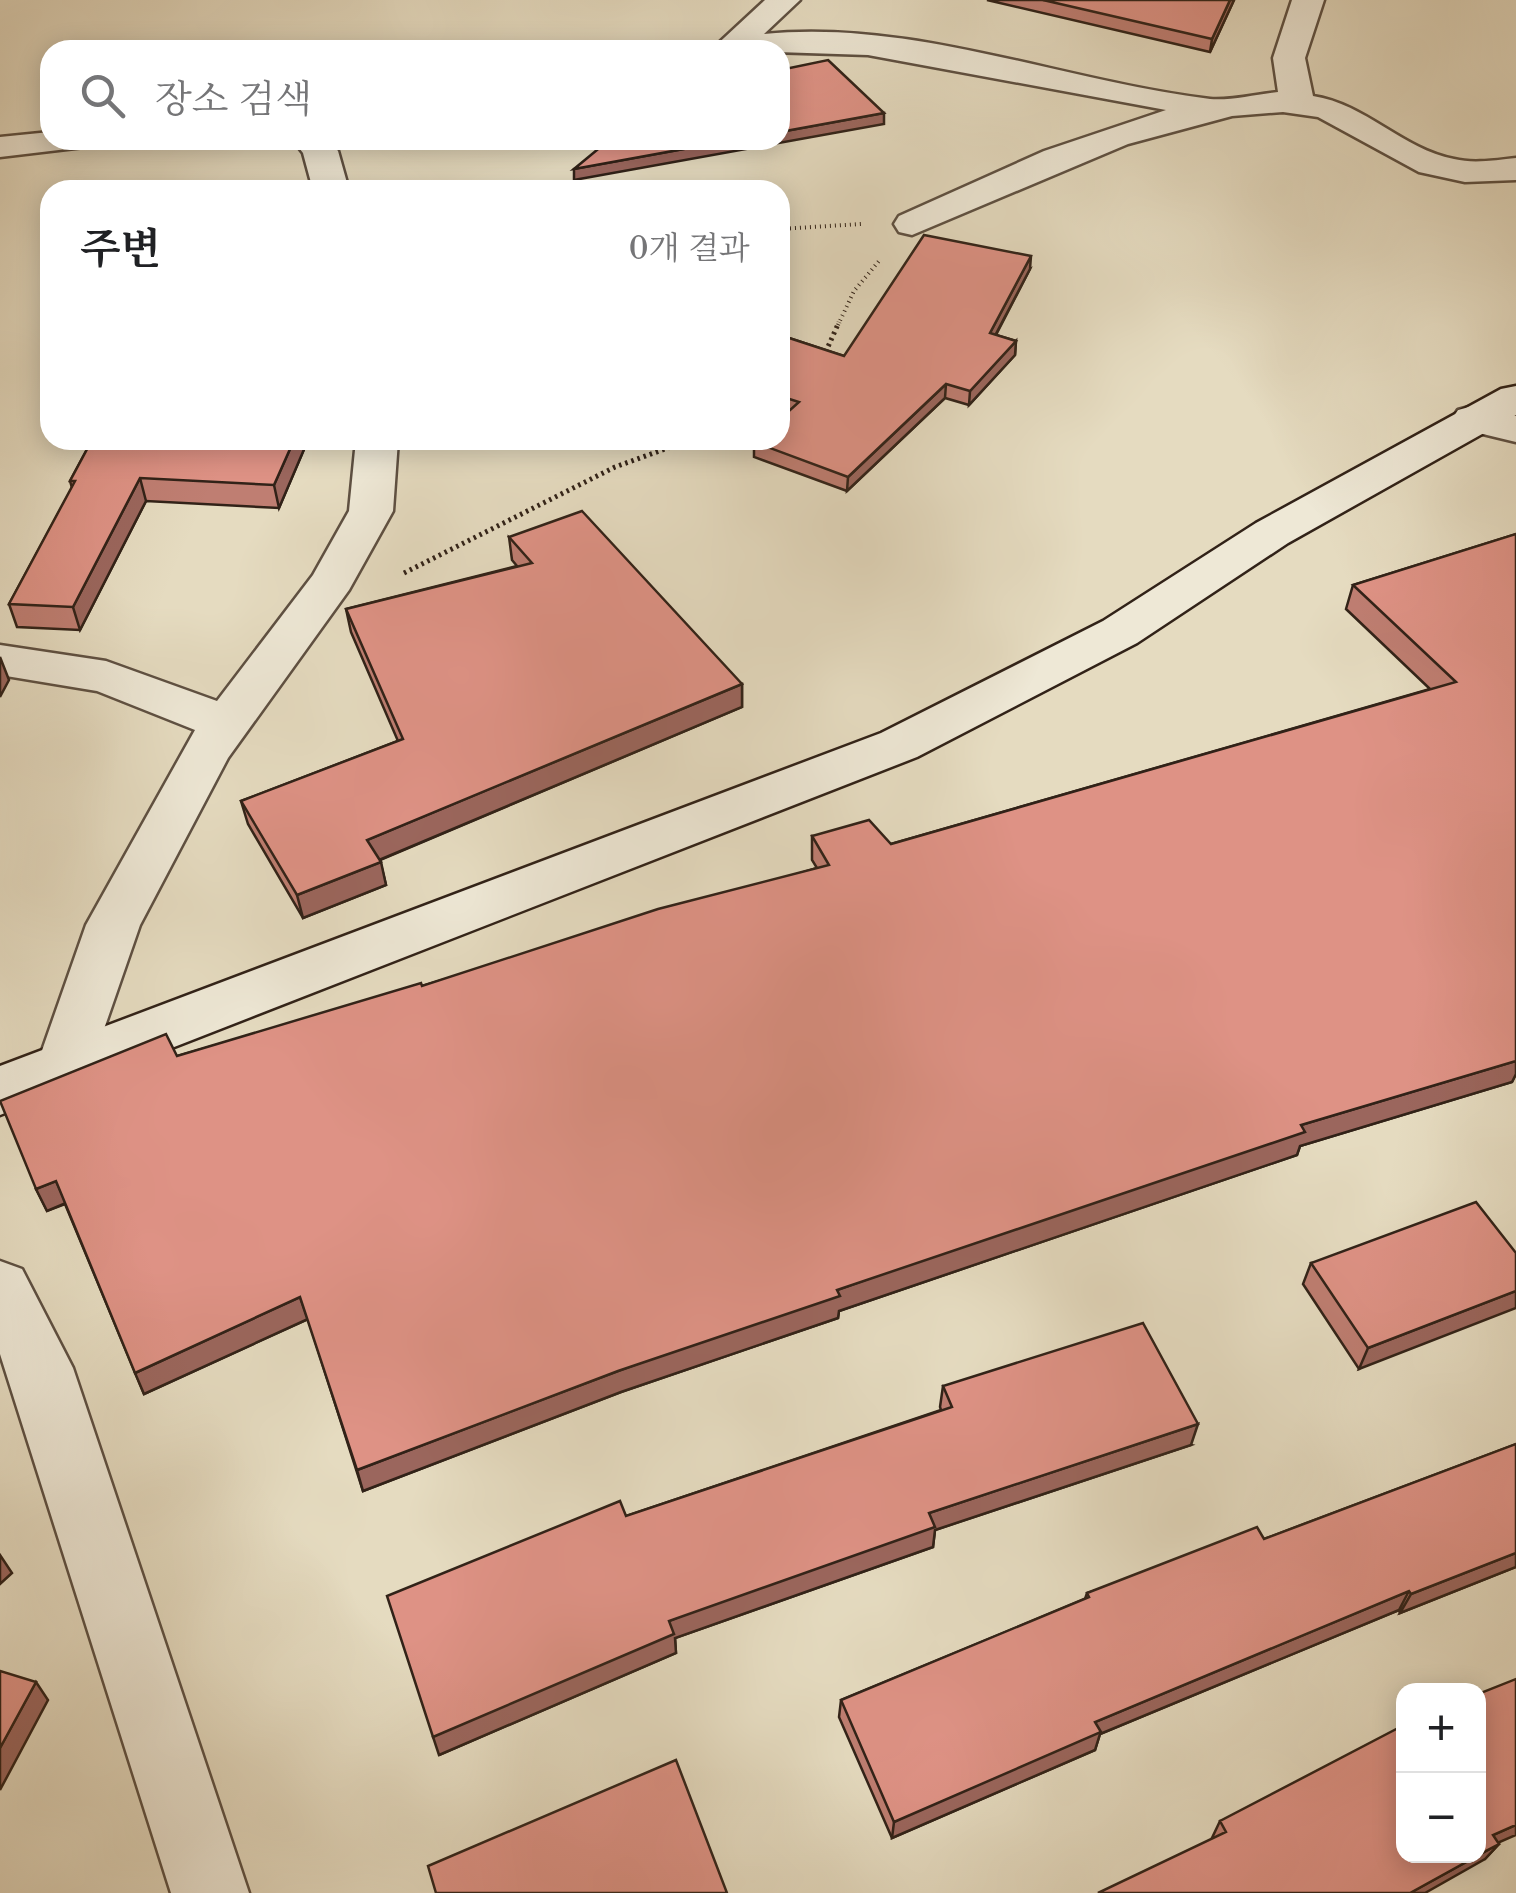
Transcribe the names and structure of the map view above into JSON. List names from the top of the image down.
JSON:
{
  "page": {
    "search": "장소 검색",
    "heading": ["주변", "0개 결과"],
    "map_buttons": ["+", "−"]
  }
}
